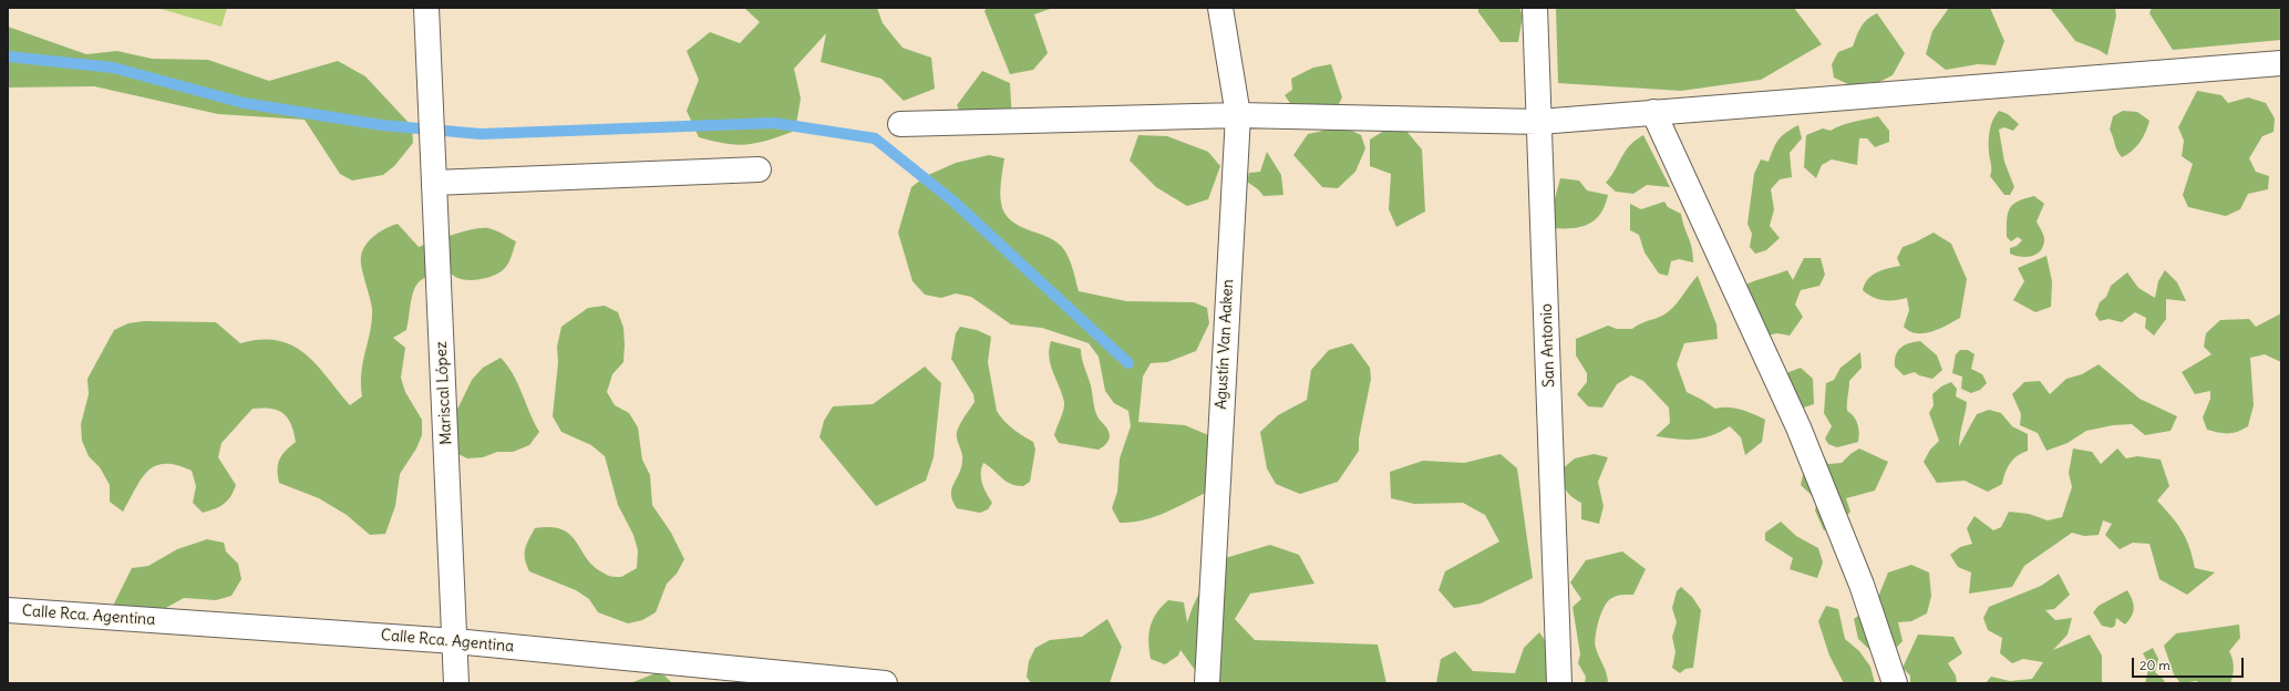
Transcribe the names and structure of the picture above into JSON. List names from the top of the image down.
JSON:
{
  "streets": {
    "street": [
      "Agustín Van Aaken",
      "San Antonio",
      "Mariscal López",
      "Calle Rca. Agentina"
    ]
  },
  "crossings": [
    ["Mariscal López", "Calle Rca. Agentina"]
  ],
  "scale_bar": "20 m"
}
